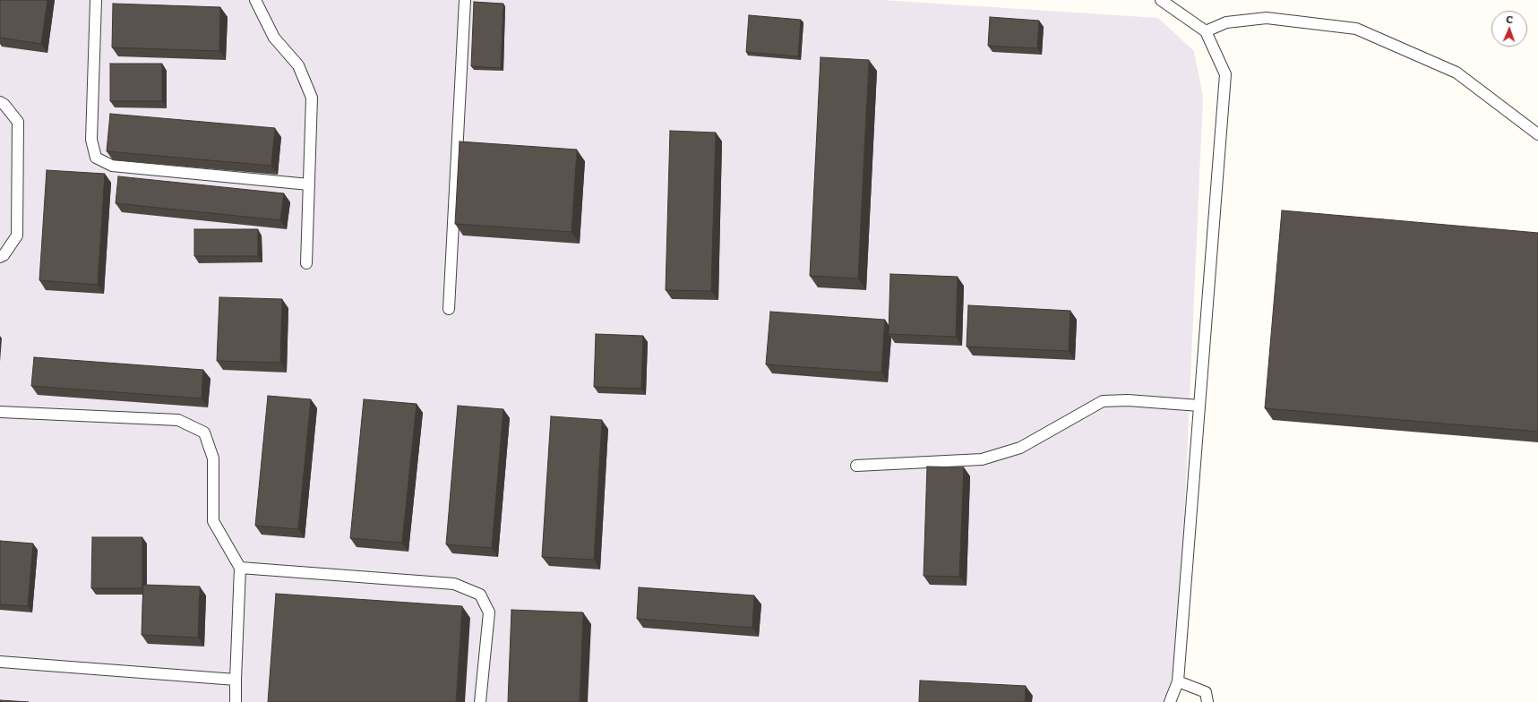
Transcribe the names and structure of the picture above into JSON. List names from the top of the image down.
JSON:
{
  "north": "top"
}
